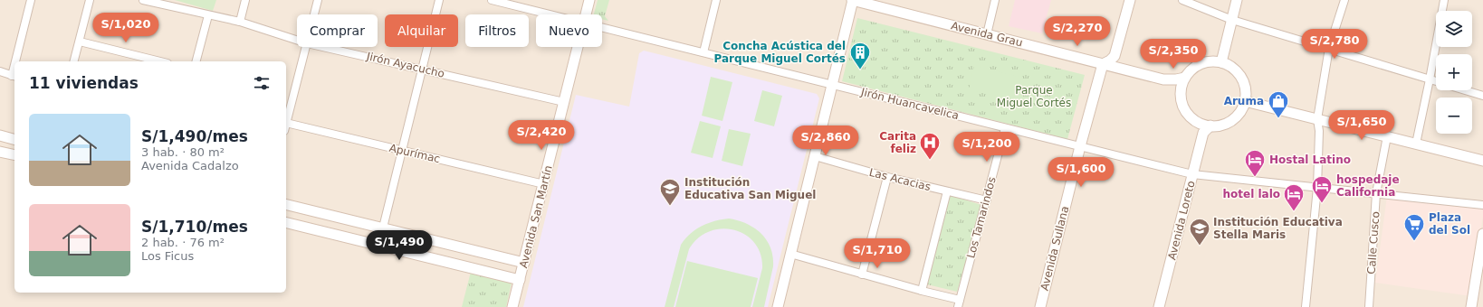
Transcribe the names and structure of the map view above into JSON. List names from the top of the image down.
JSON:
{
  "streets": {
    "street": [
      "Avenida Grau",
      "Jirón Ayacucho",
      "Jirón Huancavelica",
      "Apurímac",
      "Las Acacias",
      "Avenida San Martín",
      "Los Tamarindos",
      "Avenida Loreto",
      "Calle Cusco",
      "Avenida Sullana"
    ]
  },
  "crossings": [
    ["Avenida Grau", "Avenida Loreto"],
    ["Avenida Grau", "Avenida Sullana"],
    ["Jirón Ayacucho", "Avenida San Martín"],
    ["Jirón Huancavelica", "Los Tamarindos"],
    ["Jirón Huancavelica", "Avenida Loreto"],
    ["Jirón Huancavelica", "Calle Cusco"],
    ["Jirón Huancavelica", "Avenida Sullana"],
    ["Apurímac", "Avenida San Martín"],
    ["Las Acacias", "Los Tamarindos"]
  ],
  "parks": ["Parque Miguel Cortés"],
  "places": {
    "building": ["Concha Acústica del Parque Miguel Cortés"],
    "shop": ["Aruma"],
    "hospital": ["Carita feliz"],
    "hotel": ["Hostal Latino", "hospedaje California", "hotel lalo"],
    "school or university": ["Institución Educativa San Miguel", "Institución Educativa Stella Maris"],
    "supermarket": ["Plaza del Sol"]
  },
  "page": {
    "map_buttons": ["+", "−"],
    "price": [
      "S/1,020",
      "S/2,270",
      "S/2,780",
      "S/2,350",
      "S/1,650",
      "S/2,420",
      "S/2,860",
      "S/1,200",
      "S/1,600",
      "S/1,490",
      "S/1,710"
    ],
    "chip": [
      "Comprar",
      "Alquilar",
      "Filtros",
      "Nuevo"
    ],
    "heading": "11 viviendas",
    "list": [
      {
        "name": "S/1,490/mes",
        "note": "3 hab. · 80 m² · Avenida Cadalzo"
      },
      {
        "name": "S/1,710/mes",
        "note": "2 hab. · 76 m² · Los Ficus"
      }
    ]
  }
}
